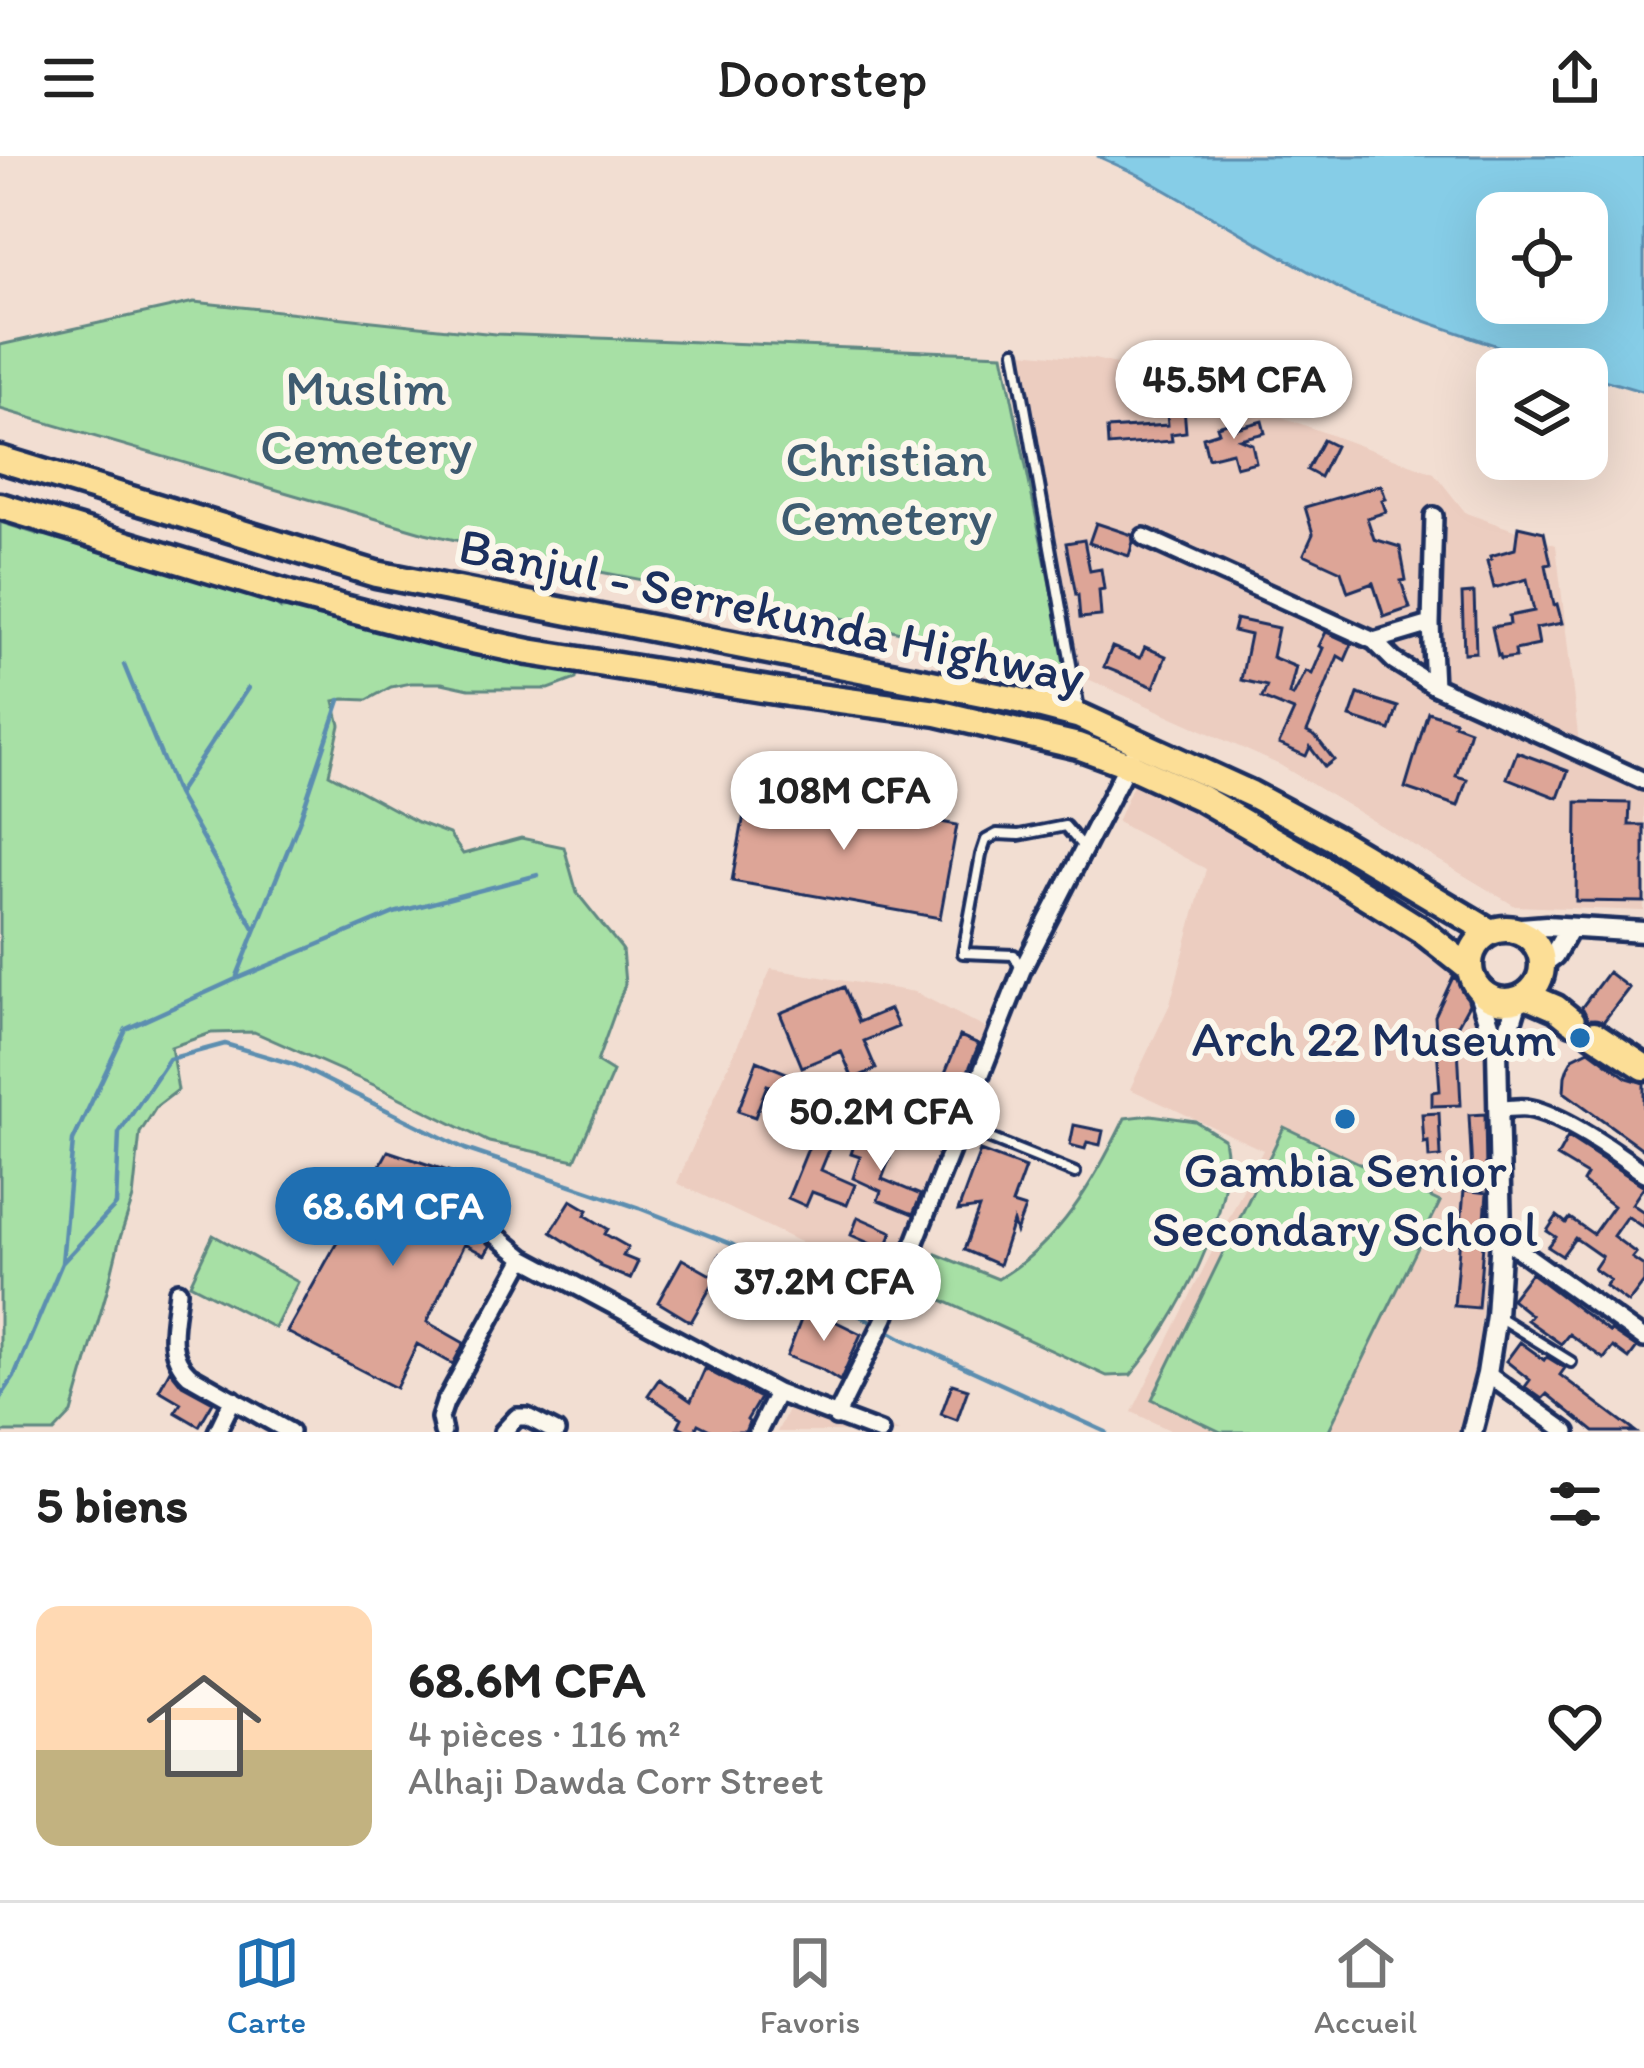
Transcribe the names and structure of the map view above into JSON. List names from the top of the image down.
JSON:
{
  "streets": {
    "highway": ["Banjul - Serrekunda Highway"]
  },
  "parks": ["Muslim Cemetery", "Christian Cemetery"],
  "places": ["Arch 22 Museum", "Gambia Senior Secondary School"],
  "page": {
    "header": "Doorstep",
    "price": [
      "45.5M CFA",
      "108M CFA",
      "50.2M CFA",
      "68.6M CFA",
      "37.2M CFA"
    ],
    "heading": "5 biens",
    "list": [
      {
        "name": "68.6M CFA",
        "note": "4 pièces · 116 m² · Alhaji Dawda Corr Street"
      }
    ],
    "tabs": ["Carte", "Favoris", "Accueil"]
  }
}
